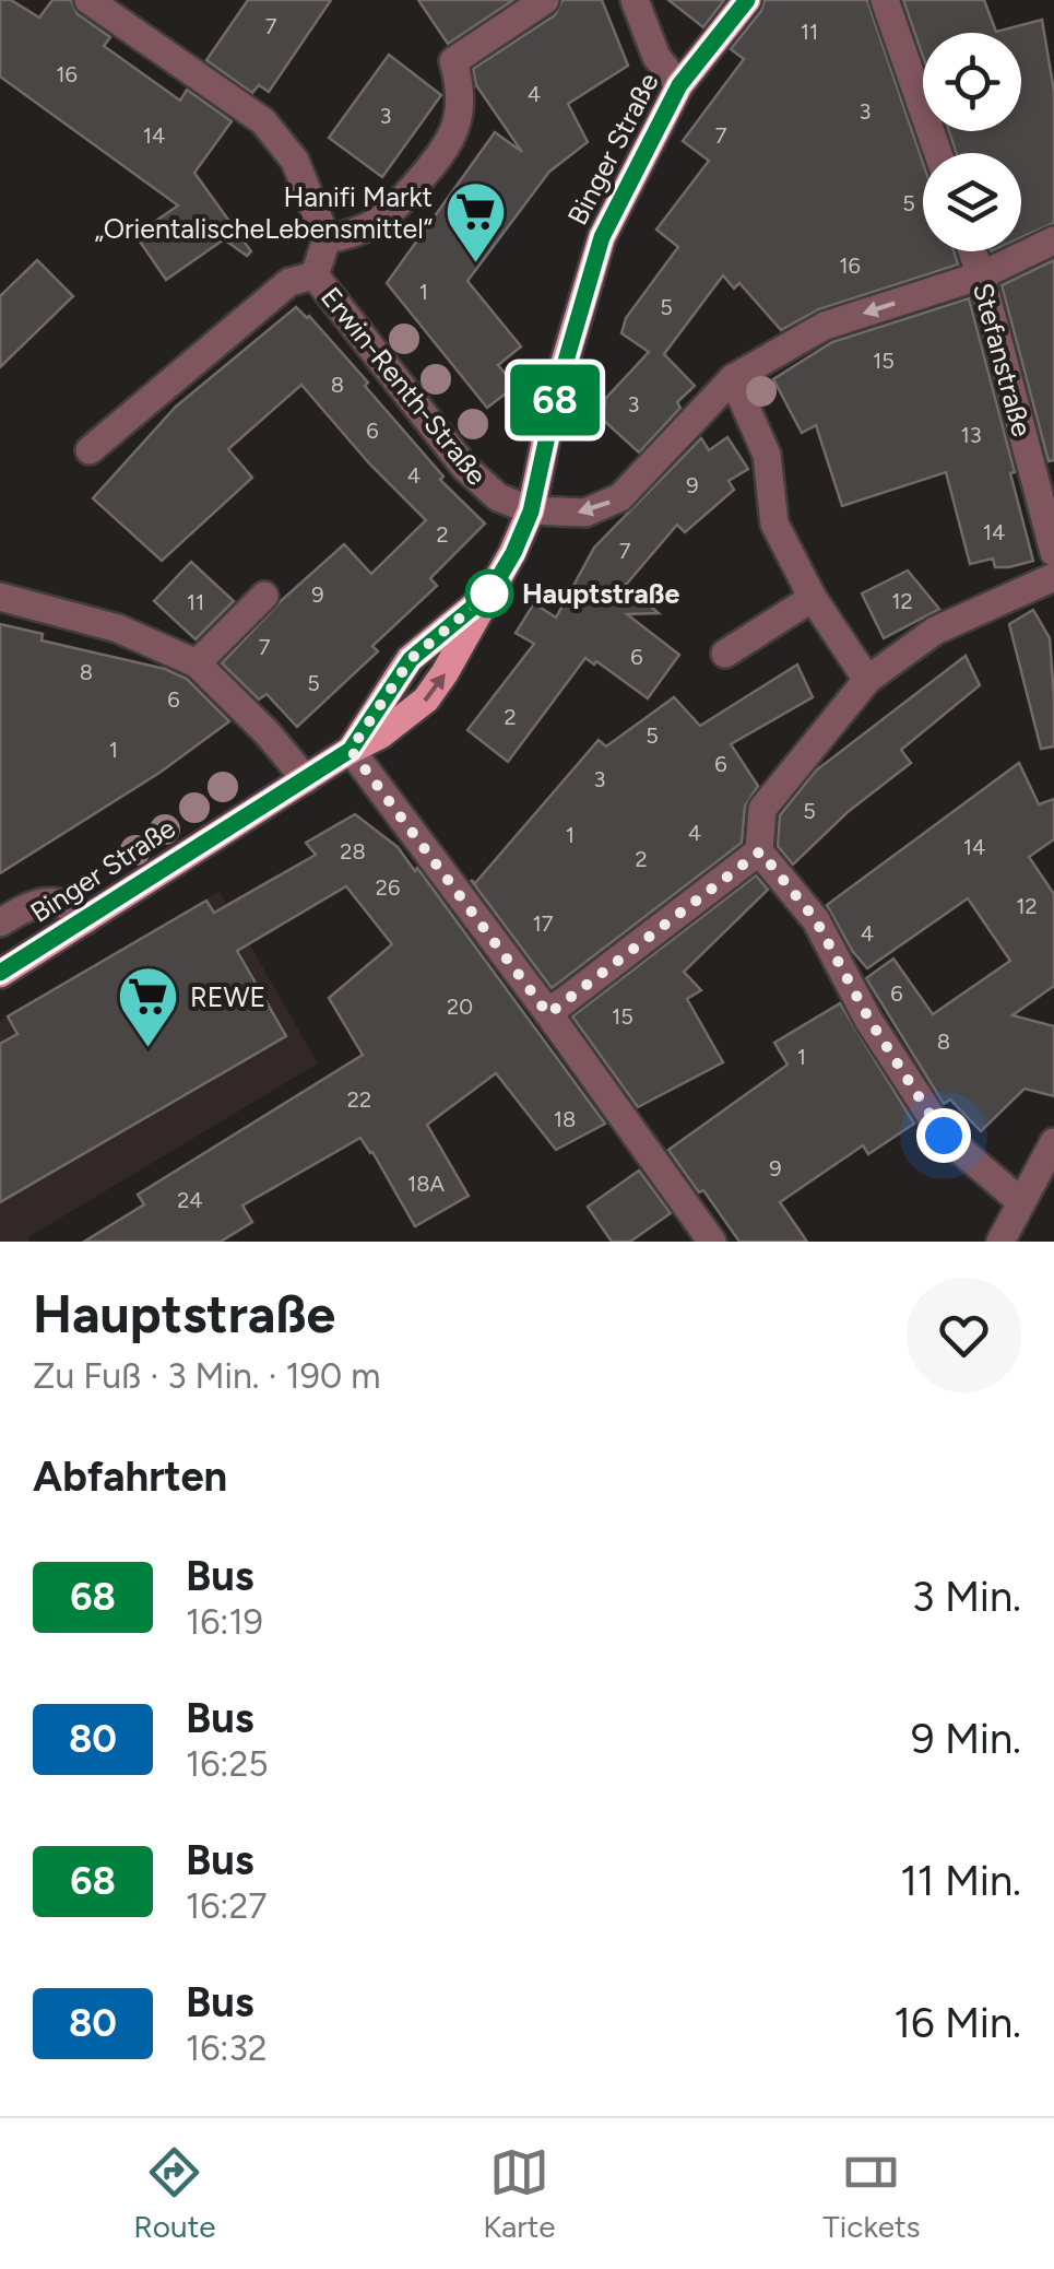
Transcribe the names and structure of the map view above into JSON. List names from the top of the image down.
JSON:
{
  "streets": {
    "main road": ["Binger Straße"],
    "street": ["Stefanstraße", "Erwin-Renth-Straße"]
  },
  "crossings": [
    ["Binger Straße", "Erwin-Renth-Straße"]
  ],
  "places": {
    "supermarket": ["Hanifi Markt „OrientalischeLebensmittel“", "REWE"],
    "other": ["Hauptstraße"]
  },
  "lines": ["bus line 68"],
  "house_numbers": [
    "7",
    "11",
    "16",
    "4",
    "3",
    "3",
    "14",
    "7",
    "5",
    "16",
    "1",
    "5",
    "15",
    "8",
    "3",
    "6",
    "13",
    "4",
    "9",
    "14",
    "2",
    "7",
    "9",
    "12",
    "11",
    "7",
    "6",
    "8",
    "5",
    "6",
    "2",
    "5",
    "1",
    "6",
    "3",
    "5",
    "4",
    "1",
    "14",
    "28",
    "2",
    "26",
    "12",
    "17",
    "4",
    "6",
    "20",
    "15",
    "8",
    "1",
    "22",
    "18",
    "9",
    "18A",
    "24"
  ],
  "page": {
    "on_map": "68",
    "heading": [
      ["Hauptstraße", "Zu Fuß · 3 Min. · 190 m"],
      "Abfahrten"
    ],
    "list": [
      {
        "mark": "68",
        "name": "Bus",
        "note": "16:19",
        "value": "3 Min."
      },
      {
        "mark": "80",
        "name": "Bus",
        "note": "16:25",
        "value": "9 Min."
      },
      {
        "mark": "68",
        "name": "Bus",
        "note": "16:27",
        "value": "11 Min."
      },
      {
        "mark": "80",
        "name": "Bus",
        "note": "16:32",
        "value": "16 Min."
      }
    ],
    "tabs": ["Route", "Karte", "Tickets"]
  }
}
